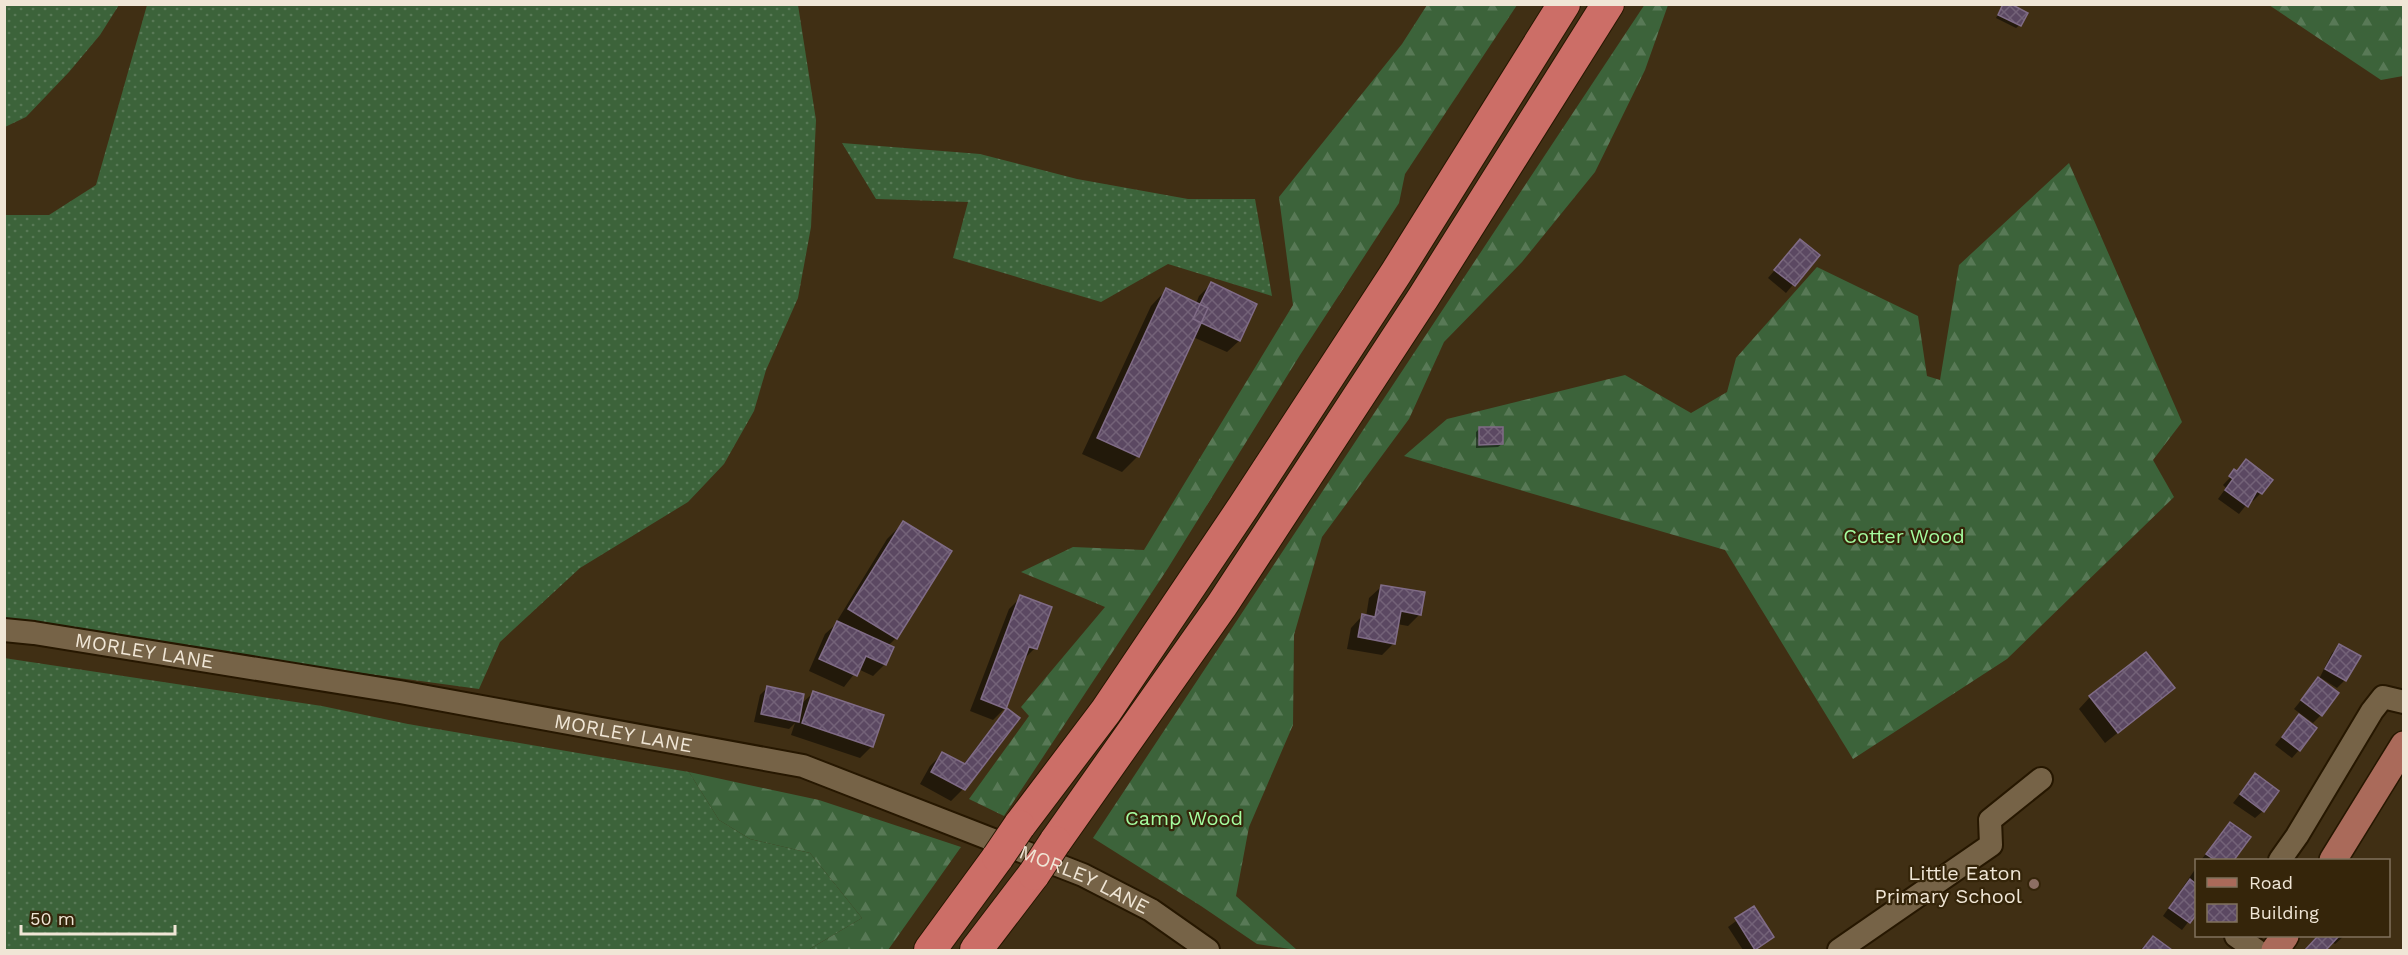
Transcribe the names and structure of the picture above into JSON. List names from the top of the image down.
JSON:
{
  "streets": {
    "street": ["MORLEY LANE"]
  },
  "parks": ["Cotter Wood", "Camp Wood"],
  "places": ["Little Eaton Primary School"],
  "legend": ["Road", "Building"],
  "scale_bar": "50 m"
}
